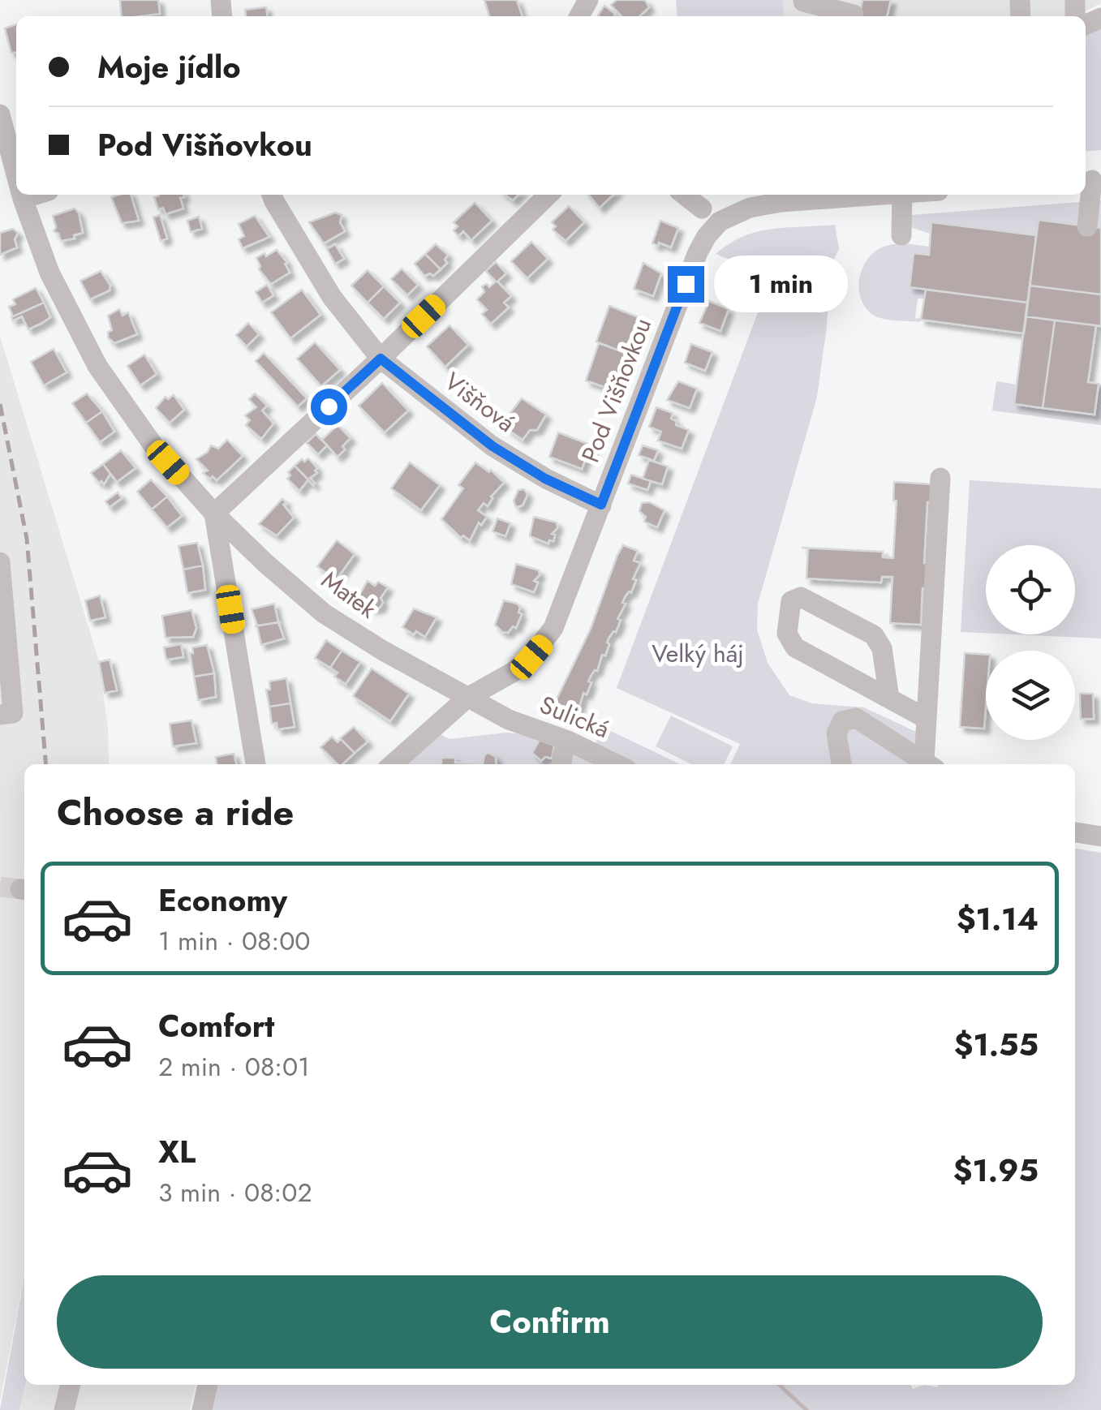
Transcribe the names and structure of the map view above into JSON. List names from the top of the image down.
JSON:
{
  "streets": {
    "street": [
      "Pod Višňovkou",
      "Višňová",
      "Matek",
      "Sulická"
    ]
  },
  "crossings": [
    ["Pod Višňovkou", "Višňová"],
    ["Pod Višňovkou", "Matek"],
    ["Pod Višňovkou", "Sulická"],
    ["Matek", "Sulická"]
  ],
  "parks": ["Velký háj"],
  "page": {
    "banner": ["Moje jídlo", "Pod Višňovkou"],
    "bubble": "1 min",
    "heading": "Choose a ride",
    "list": [
      {
        "name": "Economy",
        "note": "1 min · 08:00",
        "value": "$1.14"
      },
      {
        "name": "Comfort",
        "note": "2 min · 08:01",
        "value": "$1.55"
      },
      {
        "name": "XL",
        "note": "3 min · 08:02",
        "value": "$1.95"
      }
    ],
    "buttons": "Confirm"
  }
}
